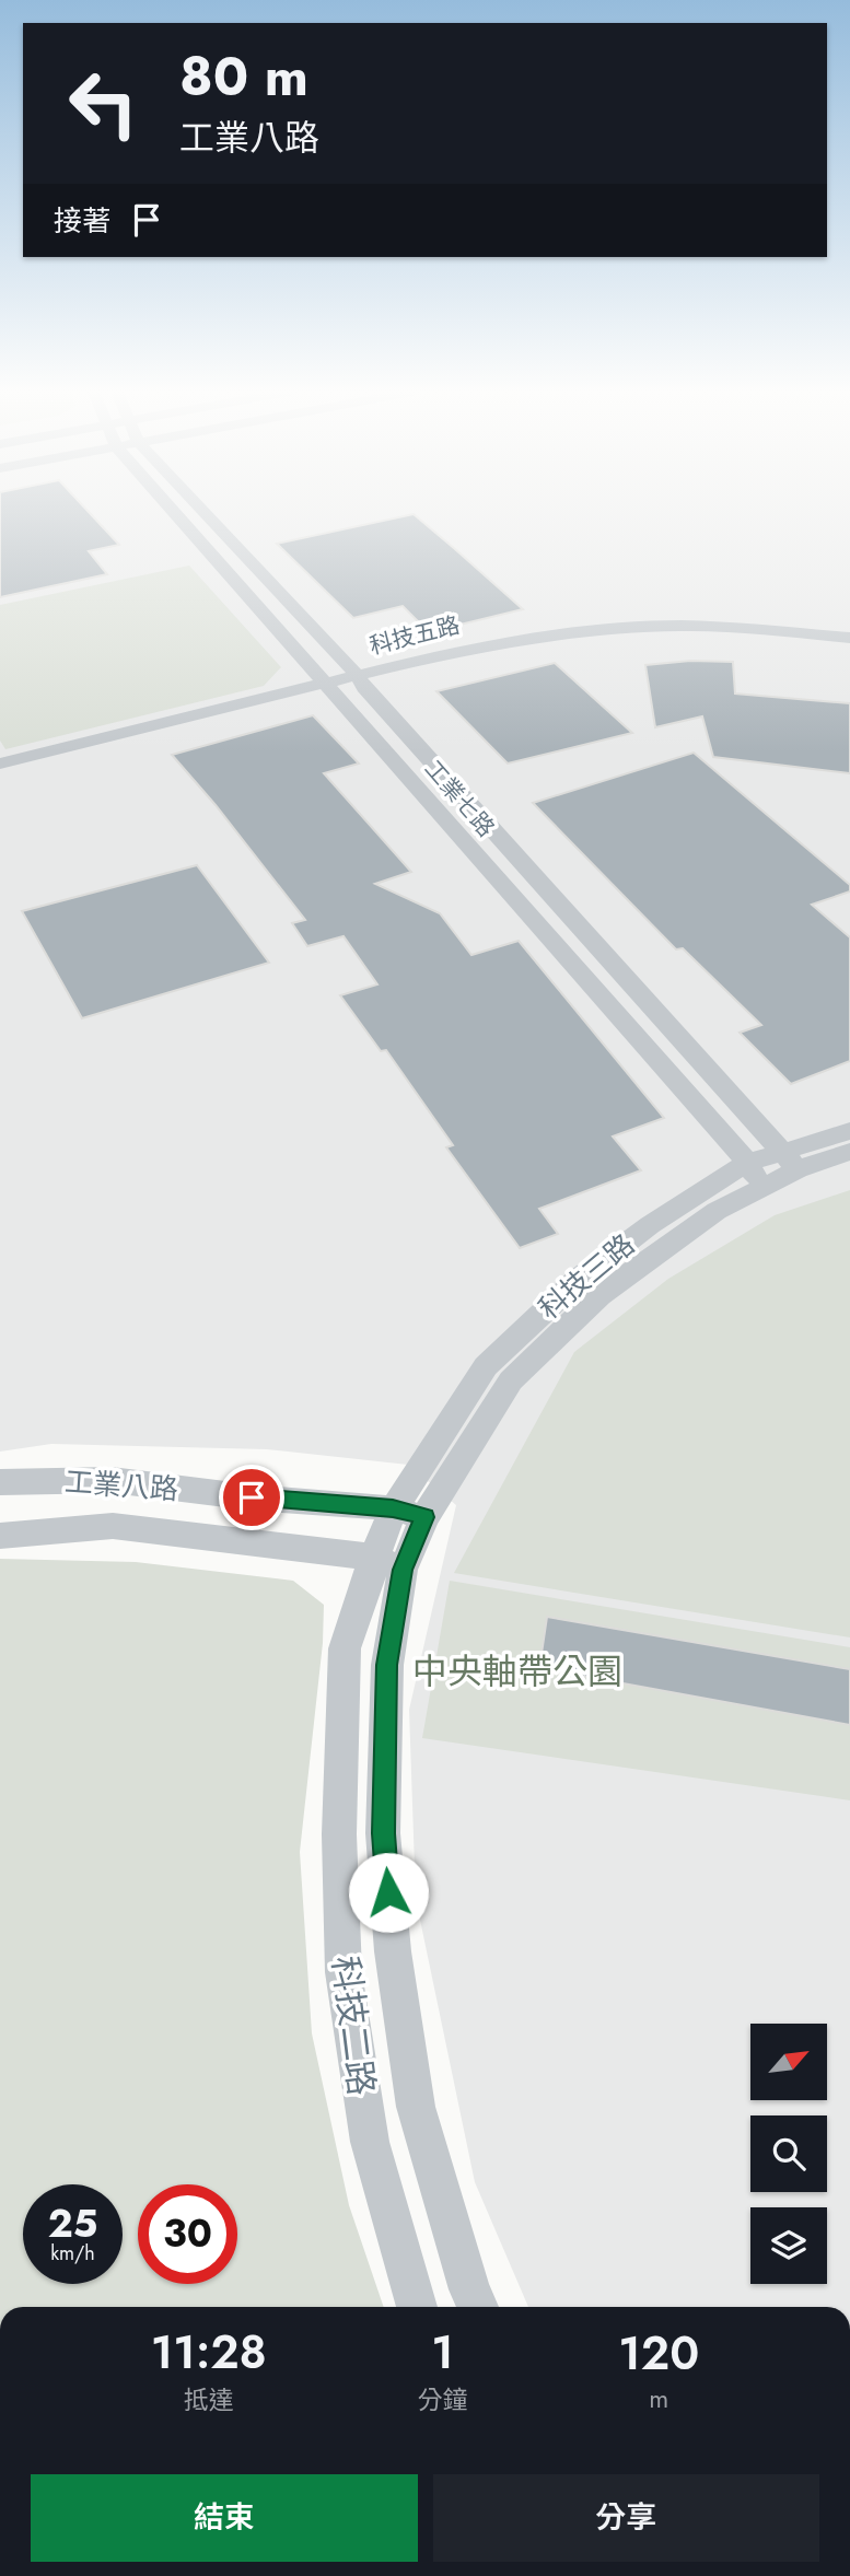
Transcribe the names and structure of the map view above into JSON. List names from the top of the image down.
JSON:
{
  "streets": {
    "street": [
      "科技五路",
      "工業七路",
      "科技三路",
      "工業八路",
      "科技二路"
    ]
  },
  "crossings": [
    ["科技五路", "工業七路"],
    ["工業七路", "科技三路"],
    ["科技三路", "工業八路"],
    ["科技三路", "科技二路"],
    ["工業八路", "科技二路"]
  ],
  "parks": ["中央軸帶公園"],
  "north": "top right",
  "page": {
    "turn": ["80 m", "工業八路"],
    "then": "接著",
    "speed": "25 km/h",
    "limit": "30",
    "eta": [
      "11:28",
      "抵達",
      "1",
      "分鐘",
      "120",
      "m"
    ],
    "buttons": ["結束", "分享"]
  }
}
